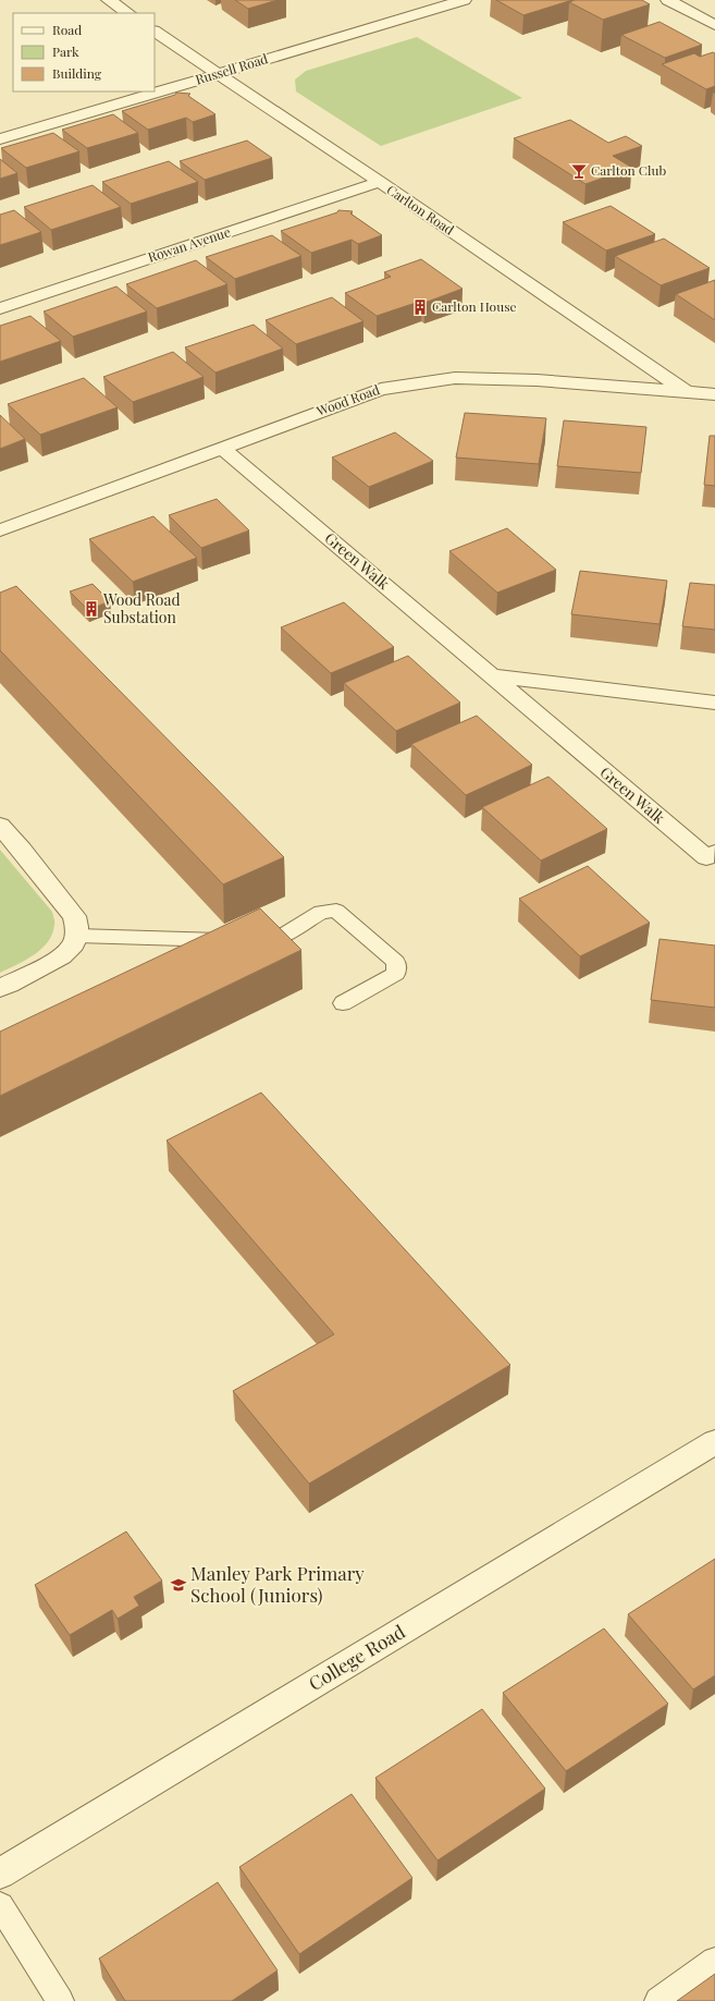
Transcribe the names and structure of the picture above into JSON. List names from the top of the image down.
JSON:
{
  "streets": {
    "street": [
      "Russell Road",
      "Carlton Road",
      "Rowan Avenue",
      "Wood Road",
      "Green Walk",
      "College Road"
    ]
  },
  "crossings": [
    ["Russell Road", "Carlton Road"],
    ["Carlton Road", "Rowan Avenue"],
    ["Carlton Road", "Wood Road"],
    ["Wood Road", "Green Walk"]
  ],
  "places": {
    "bar": ["Carlton Club"],
    "building": ["Carlton House", "Wood Road Substation"],
    "school or university": ["Manley Park Primary School (Juniors)"]
  },
  "legend": ["Road", "Park", "Building"]
}
